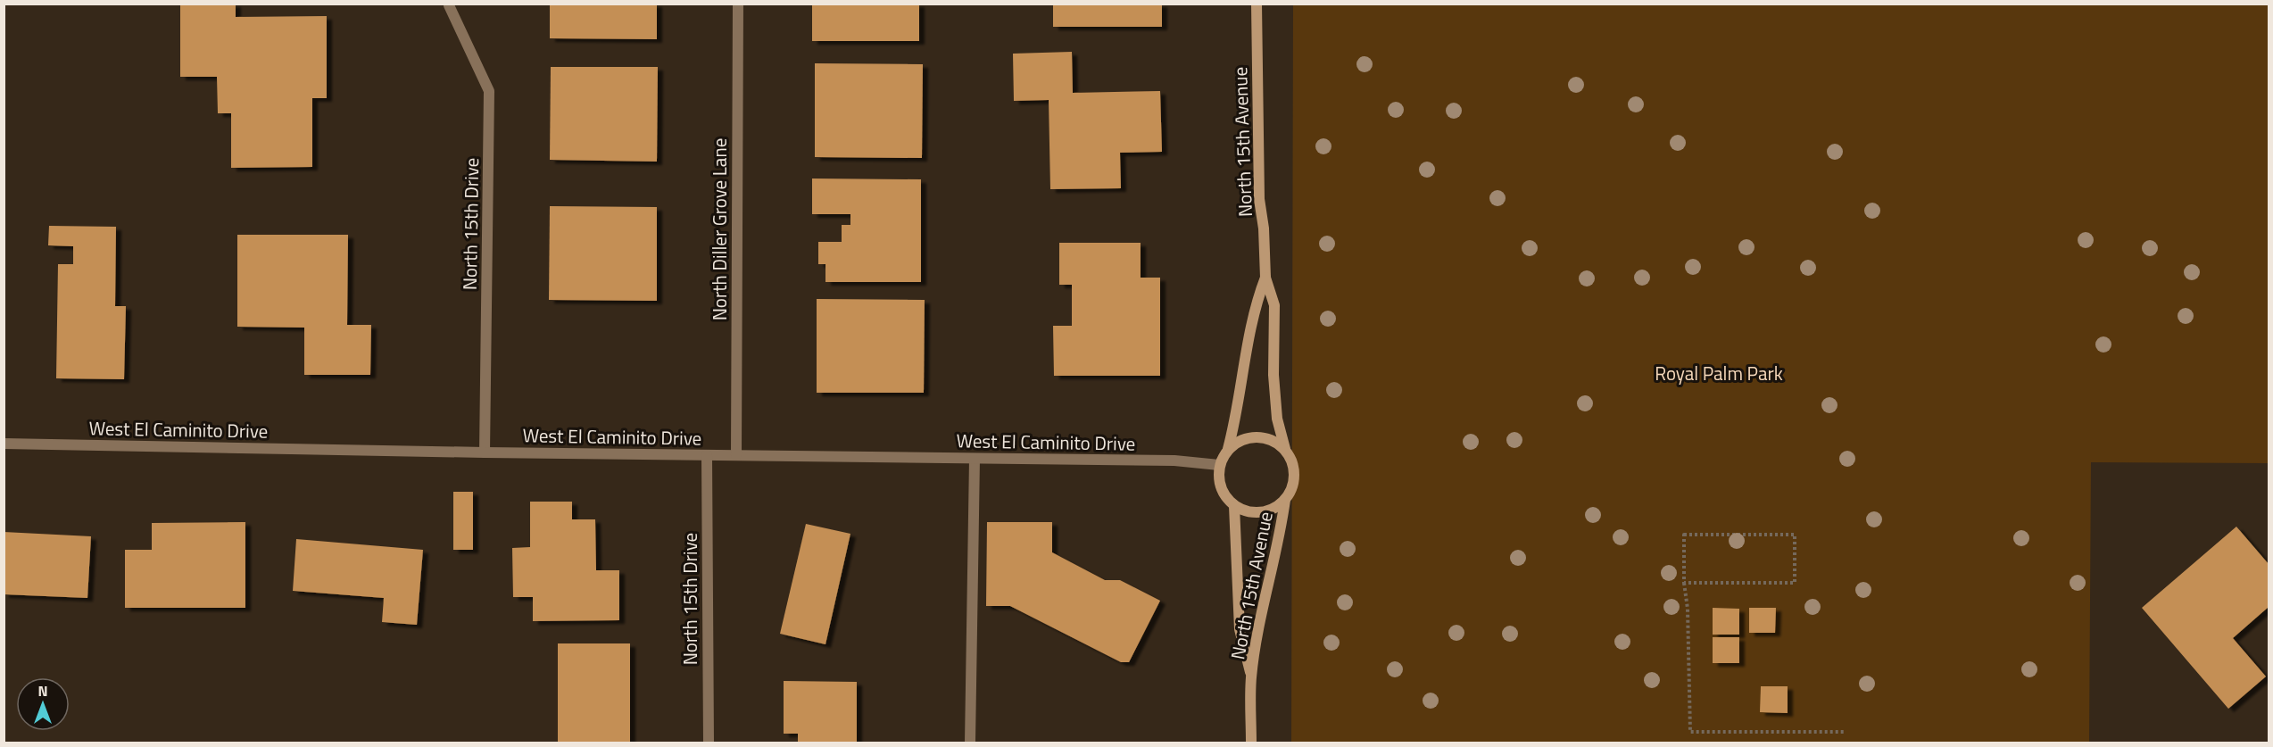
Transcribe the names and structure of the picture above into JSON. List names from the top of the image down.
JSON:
{
  "streets": {
    "street": [
      "North 15th Avenue",
      "North 15th Drive",
      "North Diller Grove Lane",
      "West El Caminito Drive"
    ]
  },
  "crossings": [
    ["North 15th Avenue", "West El Caminito Drive"],
    ["North 15th Drive", "West El Caminito Drive"],
    ["North Diller Grove Lane", "West El Caminito Drive"]
  ],
  "parks": ["Royal Palm Park"],
  "north": "top"
}
